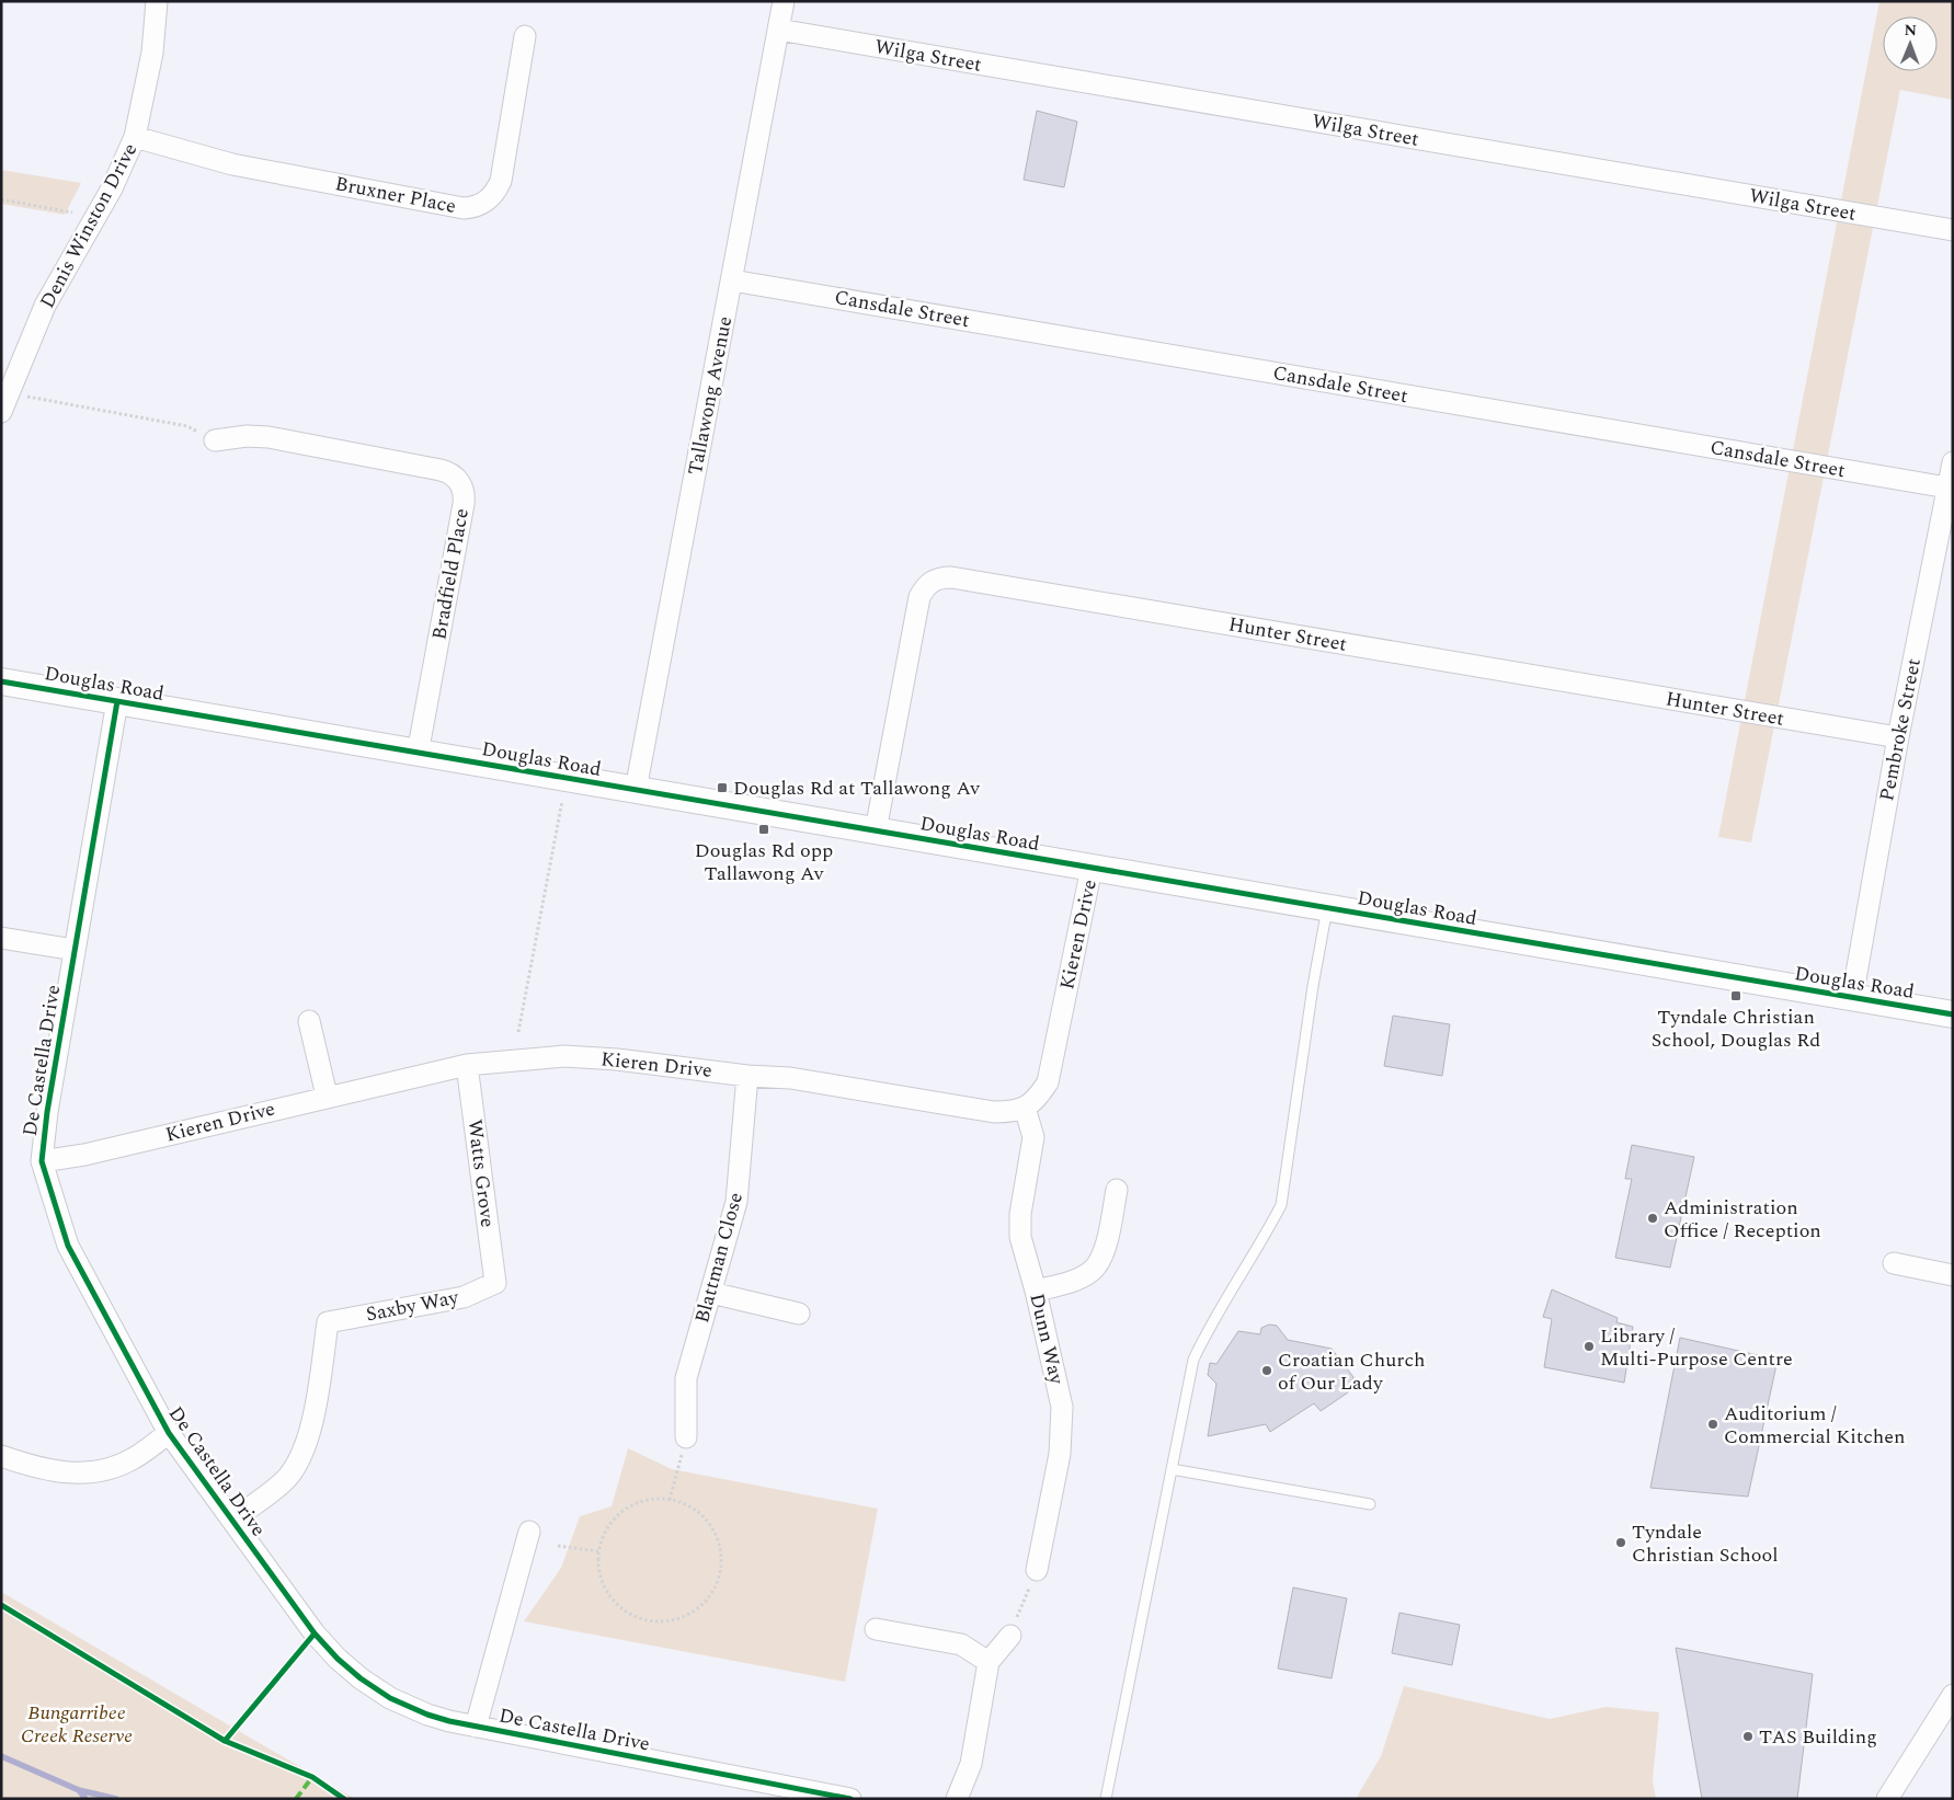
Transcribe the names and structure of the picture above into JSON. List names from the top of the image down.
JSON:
{
  "streets": {
    "street": [
      "Wilga Street",
      "Bruxner Place",
      "Denis Winston Drive",
      "Cansdale Street",
      "Tallawong Avenue",
      "Bradfield Place",
      "Hunter Street",
      "Douglas Road",
      "Pembroke Street",
      "Kieren Drive",
      "De Castella Drive",
      "Watts Grove",
      "Blattman Close",
      "Saxby Way",
      "Dunn Way"
    ]
  },
  "crossings": [
    ["Wilga Street", "Tallawong Avenue"],
    ["Bruxner Place", "Denis Winston Drive"],
    ["Cansdale Street", "Tallawong Avenue"],
    ["Cansdale Street", "Pembroke Street"],
    ["Tallawong Avenue", "Douglas Road"],
    ["Bradfield Place", "Douglas Road"],
    ["Hunter Street", "Douglas Road"],
    ["Hunter Street", "Pembroke Street"],
    ["Douglas Road", "Pembroke Street"],
    ["Douglas Road", "Kieren Drive"],
    ["Douglas Road", "De Castella Drive"],
    ["Kieren Drive", "De Castella Drive"],
    ["Kieren Drive", "Watts Grove"],
    ["Kieren Drive", "Blattman Close"],
    ["Kieren Drive", "Dunn Way"],
    ["De Castella Drive", "Saxby Way"],
    ["Watts Grove", "Saxby Way"]
  ],
  "parks": ["Bungarribee Creek Reserve"],
  "places": {
    "transit": ["Douglas Rd at Tallawong Av", "Douglas Rd opp Tallawong Av", "Tyndale Christian School, Douglas Rd"],
    "other": [
      "Administration Office / Reception",
      "Library / Multi-Purpose Centre",
      "Croatian Church of Our Lady",
      "Auditorium / Commercial Kitchen",
      "Tyndale Christian School",
      "TAS Building"
    ]
  },
  "north": "top"
}
